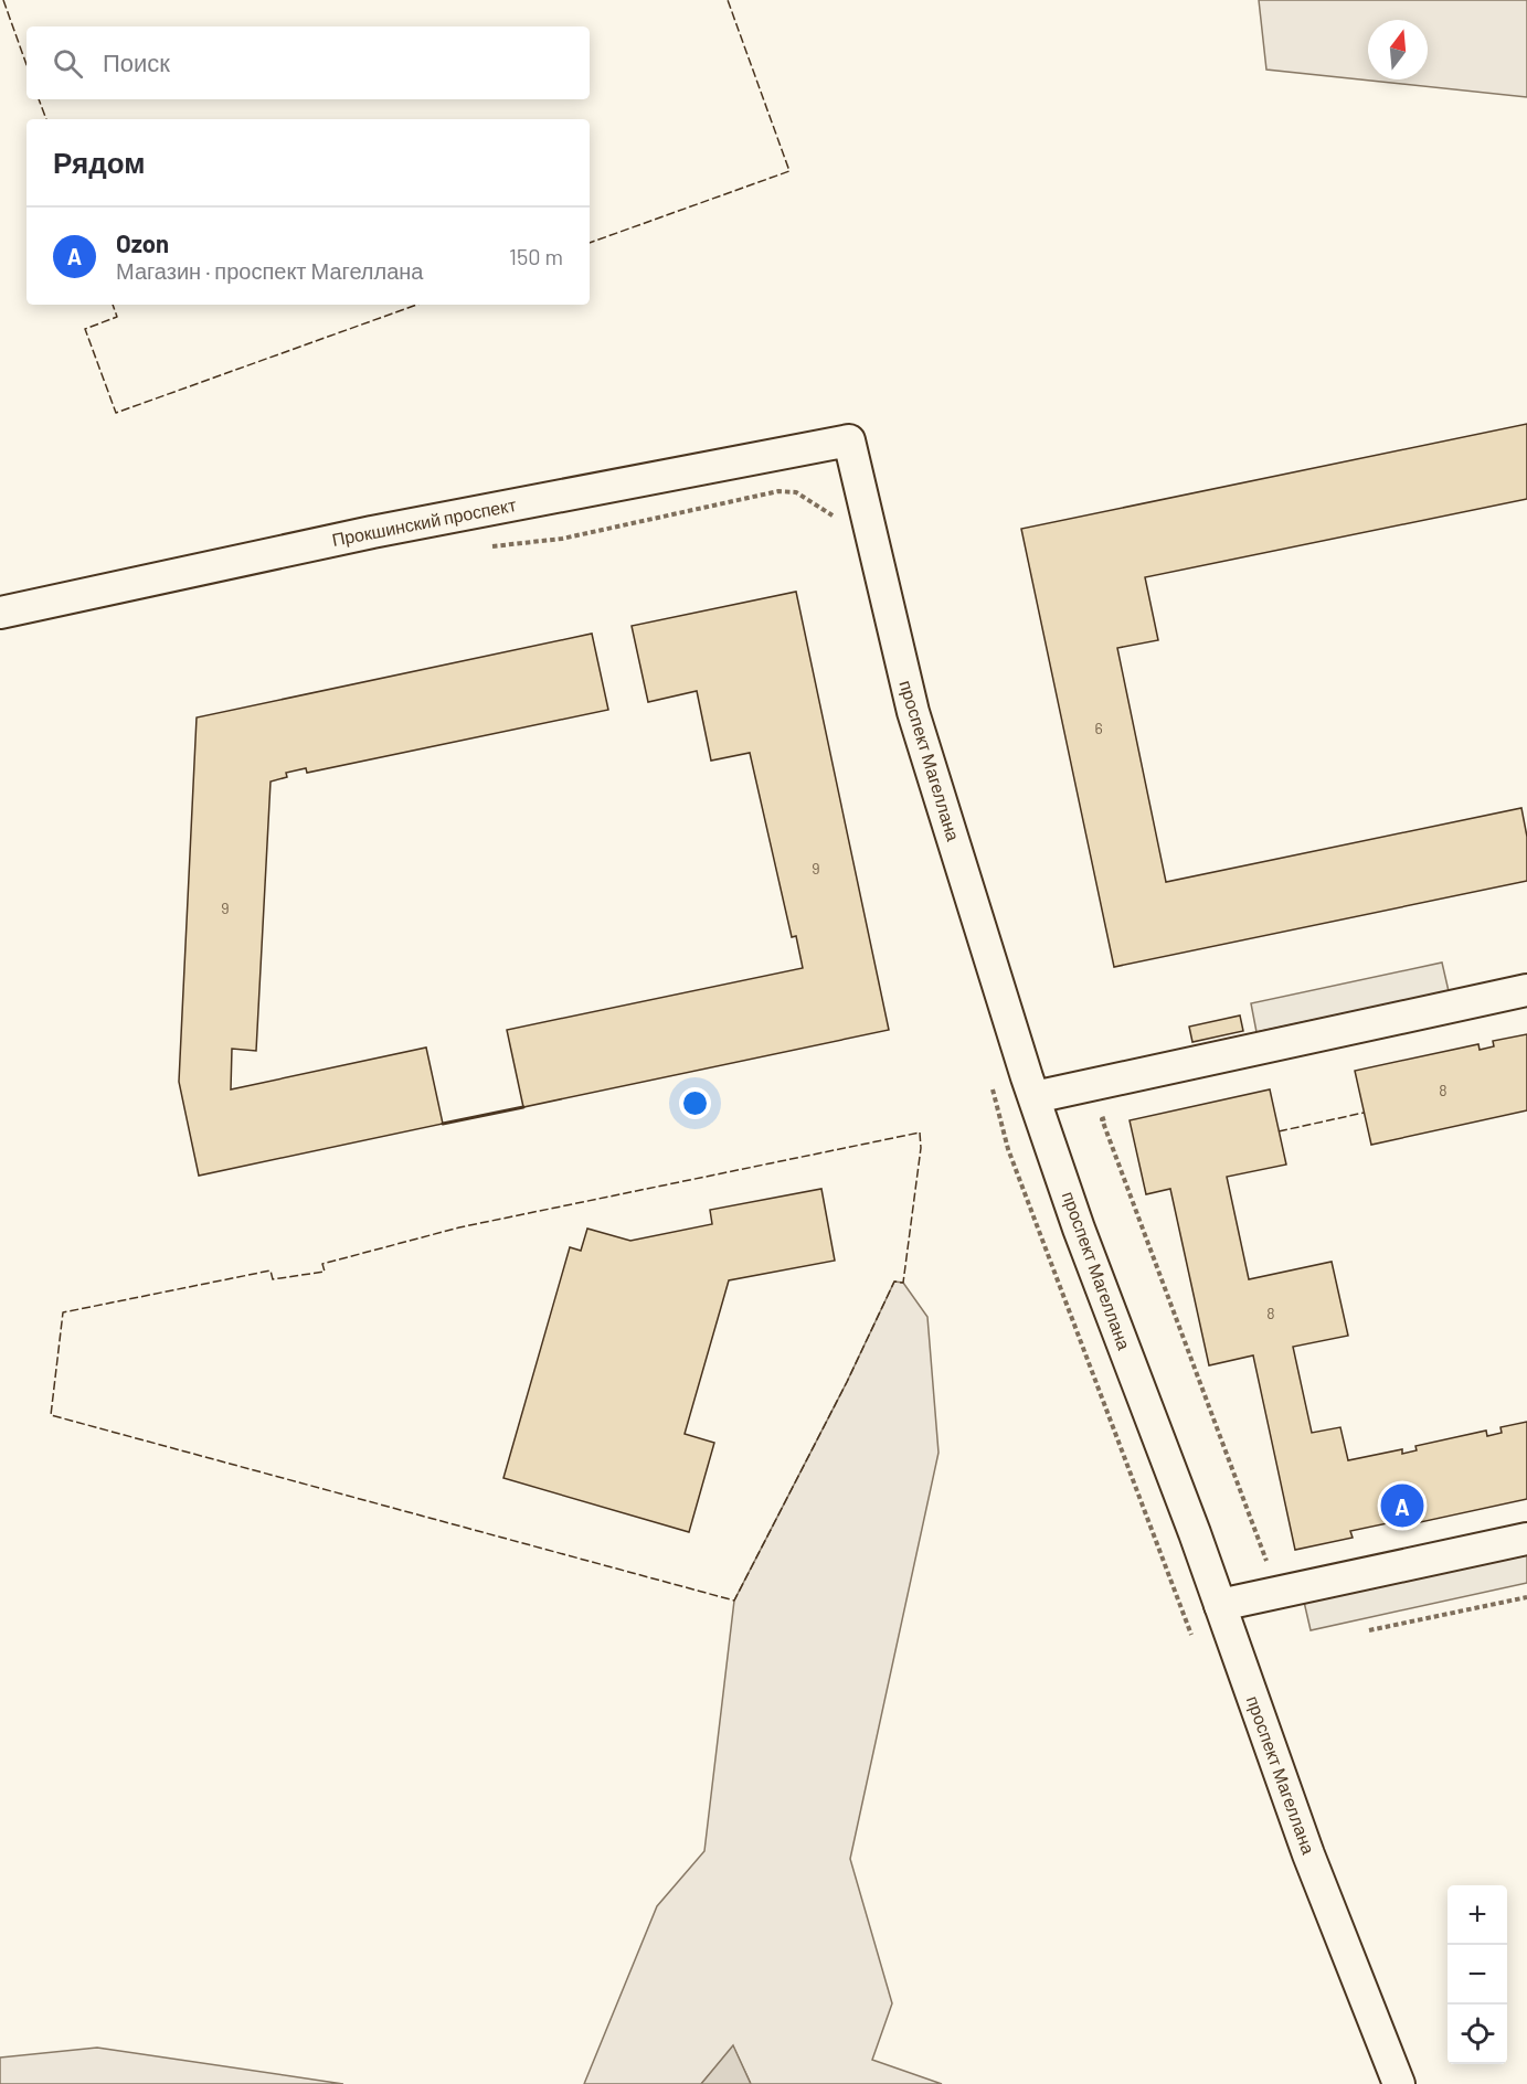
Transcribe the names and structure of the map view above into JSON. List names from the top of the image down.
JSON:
{
  "streets": {
    "street": ["Прокшинский проспект", "проспект Магеллана"]
  },
  "crossings": [
    ["Прокшинский проспект", "проспект Магеллана"]
  ],
  "house_numbers": [
    "6",
    "9",
    "9",
    "8",
    "8"
  ],
  "north": "top",
  "page": {
    "search": "Поиск",
    "heading": "Рядом",
    "list": [
      {
        "mark": "A",
        "name": "Ozon",
        "note": "Магазин · проспект Магеллана",
        "value": "150 m"
      }
    ],
    "pins": "A",
    "map_buttons": ["+", "−"]
  }
}
